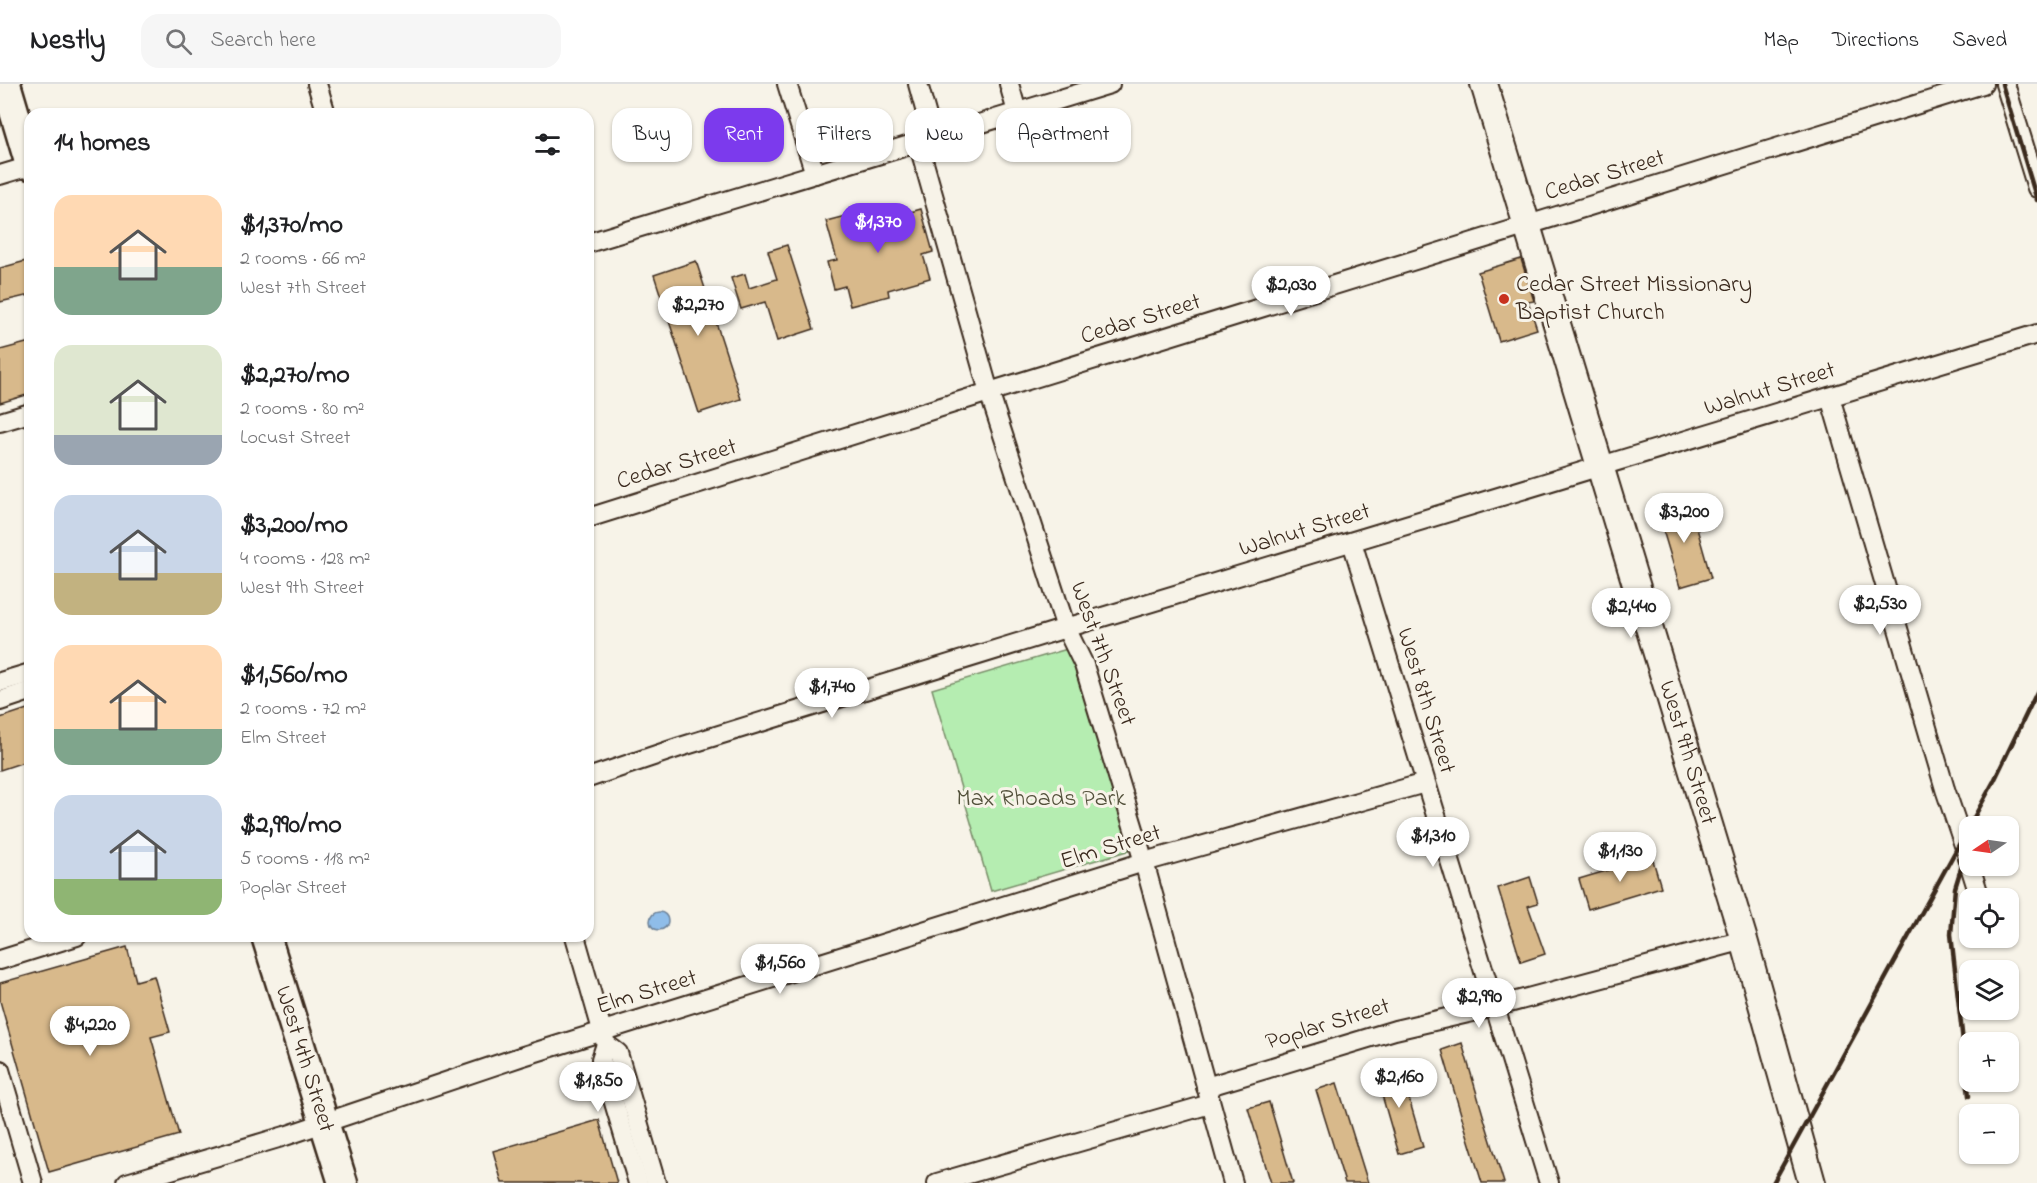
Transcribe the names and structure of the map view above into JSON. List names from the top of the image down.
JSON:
{
  "streets": {
    "main road": ["West 4th Street"],
    "street": [
      "Cedar Street",
      "Walnut Street",
      "West 7th Street",
      "West 8th Street",
      "West 9th Street",
      "Elm Street",
      "Poplar Street"
    ]
  },
  "crossings": [
    ["Cedar Street", "West 7th Street"],
    ["Cedar Street", "West 9th Street"],
    ["Walnut Street", "West 7th Street"],
    ["Walnut Street", "West 8th Street"],
    ["Walnut Street", "West 9th Street"],
    ["West 7th Street", "Elm Street"],
    ["West 7th Street", "Poplar Street"],
    ["West 8th Street", "Elm Street"],
    ["West 8th Street", "Poplar Street"],
    ["West 9th Street", "Poplar Street"],
    ["Elm Street", "West 4th Street"]
  ],
  "parks": ["Max Rhoads Park"],
  "places": ["Cedar Street Missionary Baptist Church"],
  "north": "left",
  "page": {
    "header": "Nestly",
    "search": "Search here",
    "nav": ["Map", "Directions", "Saved"],
    "chip": [
      "Buy",
      "Rent",
      "Filters",
      "New",
      "Apartment"
    ],
    "heading": "14 homes",
    "list": [
      {
        "name": "$1,370/mo",
        "note": "2 rooms · 66 m² · West 7th Street"
      },
      {
        "name": "$2,270/mo",
        "note": "2 rooms · 80 m² · Locust Street"
      },
      {
        "name": "$3,200/mo",
        "note": "4 rooms · 128 m² · West 9th Street"
      },
      {
        "name": "$1,560/mo",
        "note": "2 rooms · 72 m² · Elm Street"
      },
      {
        "name": "$2,990/mo",
        "note": "5 rooms · 118 m² · Poplar Street"
      }
    ],
    "price": [
      "$1,370",
      "$2,030",
      "$2,270",
      "$3,200",
      "$2,530",
      "$2,440",
      "$1,740",
      "$1,310",
      "$1,130",
      "$1,560",
      "$2,990",
      "$4,220",
      "$2,160",
      "$1,850"
    ],
    "map_buttons": ["+", "−"]
  }
}
